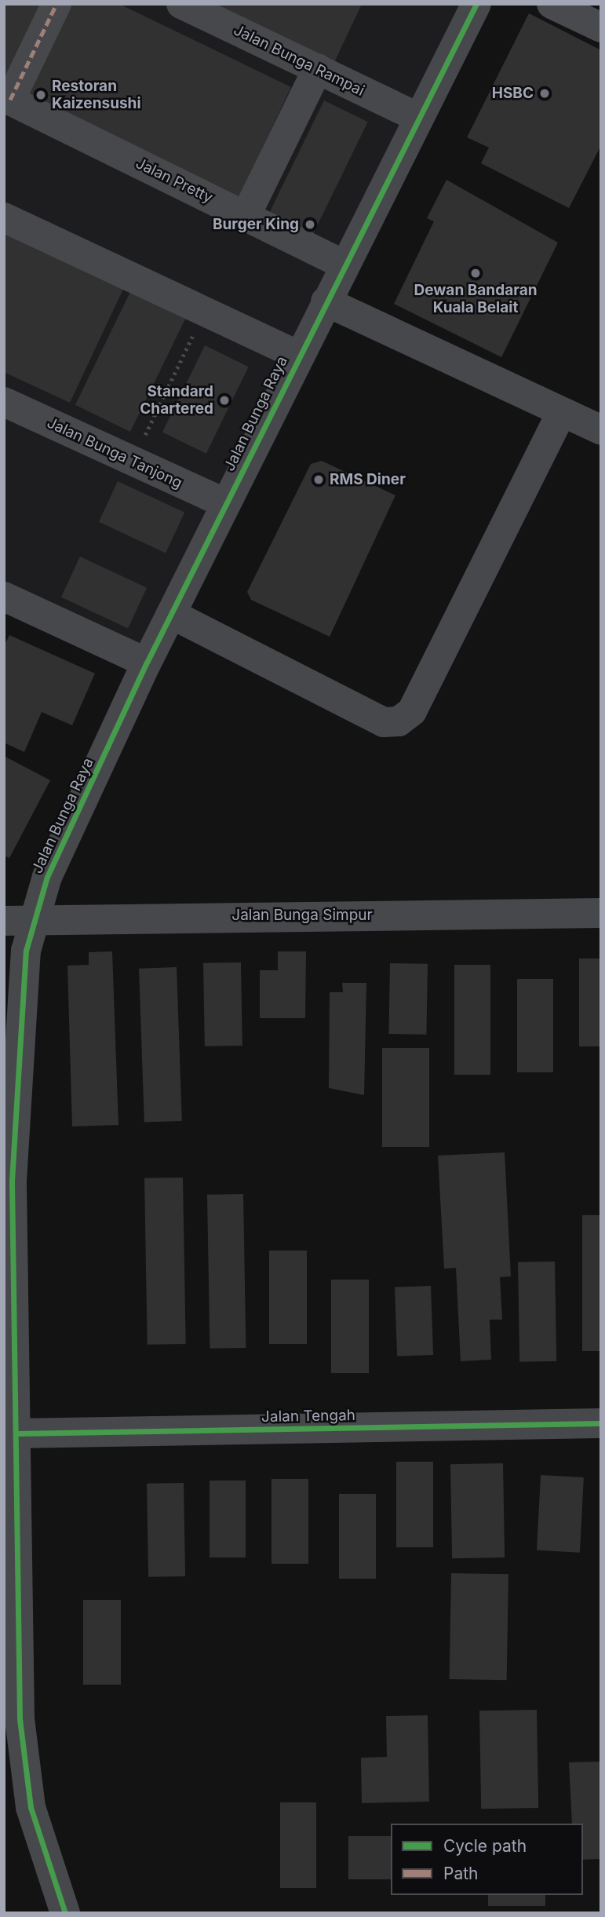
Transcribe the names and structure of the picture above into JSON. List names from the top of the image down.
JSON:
{
  "streets": {
    "street": [
      "Jalan Bunga Rampai",
      "Jalan Pretty",
      "Jalan Bunga Raya",
      "Jalan Bunga Tanjong",
      "Jalan Bunga Simpur",
      "Jalan Tengah"
    ]
  },
  "crossings": [
    ["Jalan Bunga Rampai", "Jalan Bunga Raya"],
    ["Jalan Pretty", "Jalan Bunga Raya"],
    ["Jalan Bunga Raya", "Jalan Bunga Tanjong"],
    ["Jalan Bunga Raya", "Jalan Bunga Simpur"],
    ["Jalan Bunga Raya", "Jalan Tengah"]
  ],
  "places": [
    "HSBC",
    "Restoran Kaizensushi",
    "Burger King",
    "Dewan Bandaran Kuala Belait",
    "Standard Chartered",
    "RMS Diner"
  ],
  "legend": ["Cycle path", "Path"]
}
